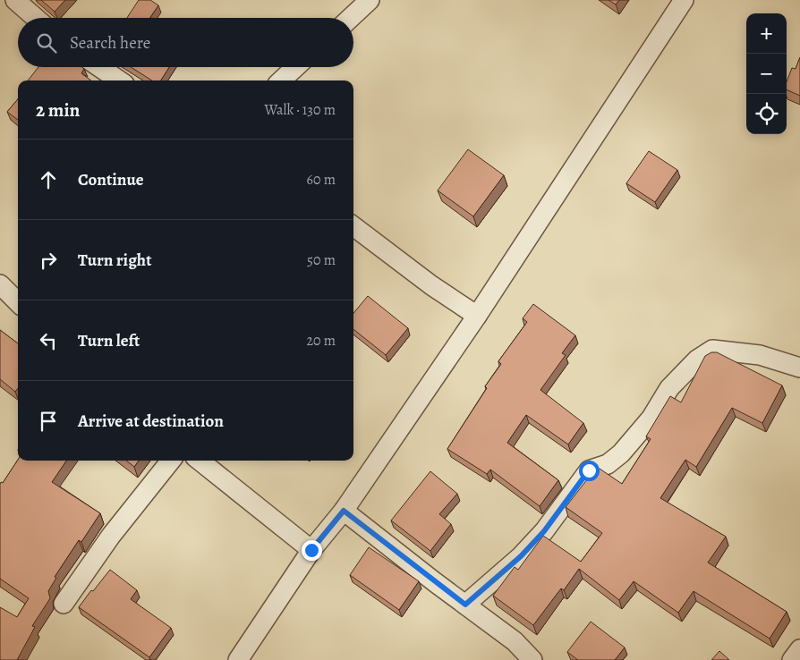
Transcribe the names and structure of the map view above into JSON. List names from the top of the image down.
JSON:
{
  "page": {
    "map_buttons": ["+", "−"],
    "search": "Search here",
    "heading": ["2 min", "Walk · 130 m"],
    "list": [
      ["Continue", "60 m"],
      ["Turn right", "50 m"],
      ["Turn left", "20 m"],
      "Arrive at destination"
    ]
  }
}
